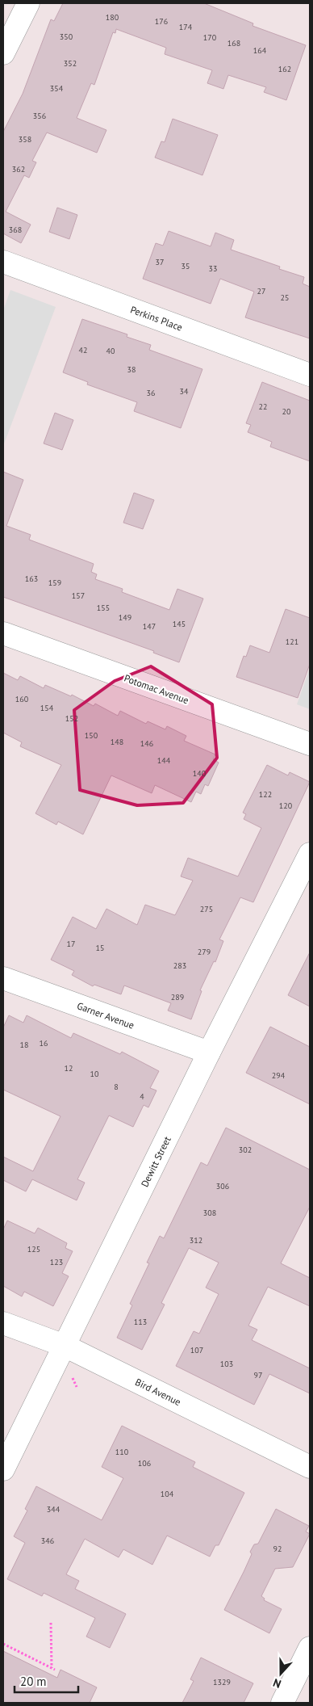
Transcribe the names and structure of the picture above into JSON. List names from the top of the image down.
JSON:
{
  "streets": {
    "street": [
      "Perkins Place",
      "Potomac Avenue",
      "Garner Avenue",
      "Dewitt Street",
      "Bird Avenue"
    ]
  },
  "crossings": [
    ["Garner Avenue", "Dewitt Street"],
    ["Dewitt Street", "Bird Avenue"]
  ],
  "house_numbers": [
    "180",
    "176",
    "174",
    "350",
    "170",
    "168",
    "164",
    "352",
    "162",
    "354",
    "356",
    "358",
    "362",
    "368",
    "37",
    "35",
    "33",
    "27",
    "25",
    "42",
    "40",
    "38",
    "34",
    "36",
    "22",
    "20",
    "163",
    "159",
    "157",
    "155",
    "149",
    "145",
    "147",
    "121",
    "160",
    "154",
    "152",
    "150",
    "148",
    "146",
    "144",
    "140",
    "122",
    "120",
    "275",
    "17",
    "15",
    "279",
    "283",
    "289",
    "16",
    "18",
    "12",
    "10",
    "294",
    "8",
    "4",
    "302",
    "306",
    "308",
    "312",
    "125",
    "123",
    "113",
    "107",
    "103",
    "97",
    "110",
    "106",
    "104",
    "344",
    "346",
    "92",
    "1329"
  ],
  "scale_bar": "20 m",
  "north": "bottom"
}
